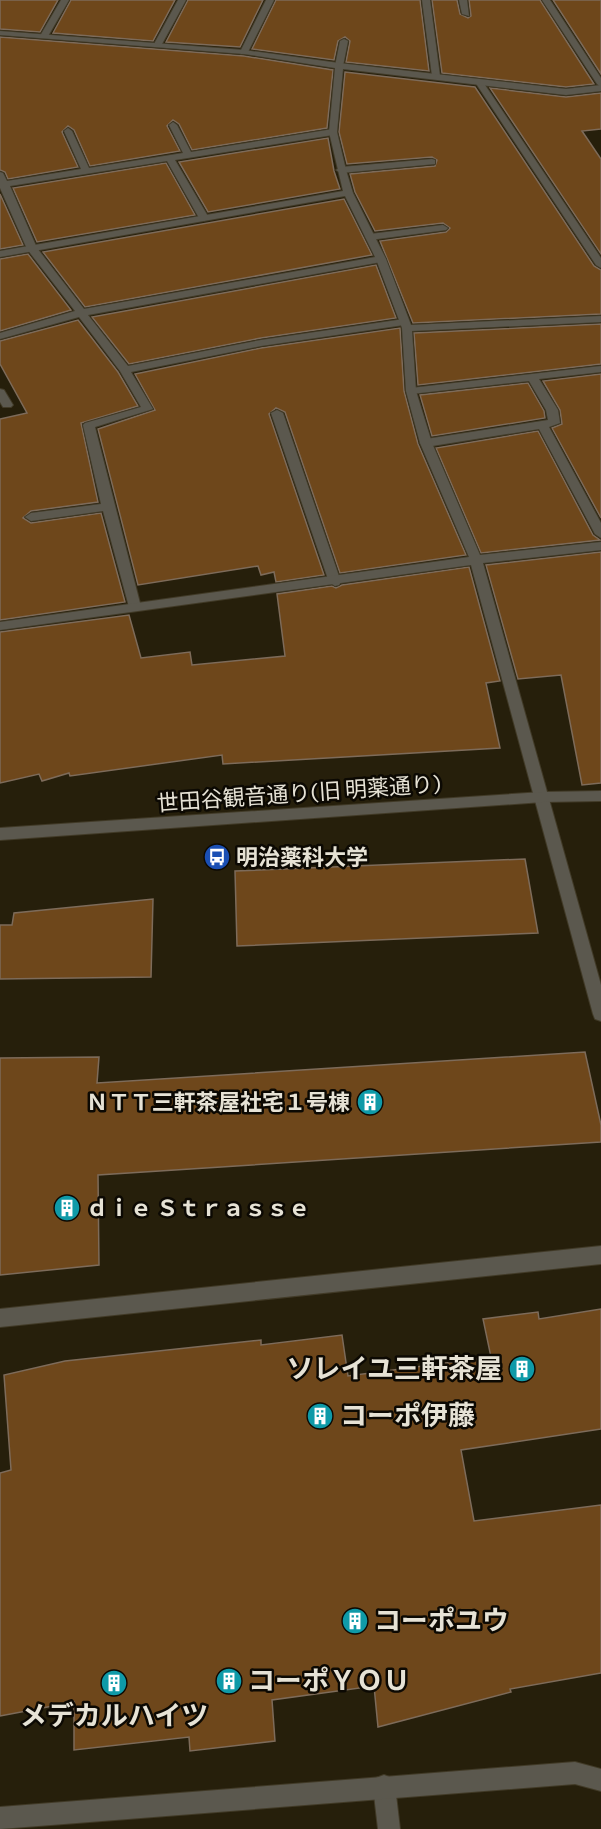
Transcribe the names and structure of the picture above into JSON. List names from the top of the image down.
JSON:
{
  "streets": {
    "street": ["世田谷観音通り(旧 明薬通り)"]
  },
  "places": {
    "bus stop": ["明治薬科大学"],
    "building": [
      "ＮＴＴ三軒茶屋社宅１号棟",
      "ｄｉｅ Ｓｔｒａｓｓｅ",
      "ソレイユ三軒茶屋",
      "コーポ伊藤",
      "コーポユウ",
      "コーポＹＯＵ",
      "メデカルハイツ"
    ]
  }
}
